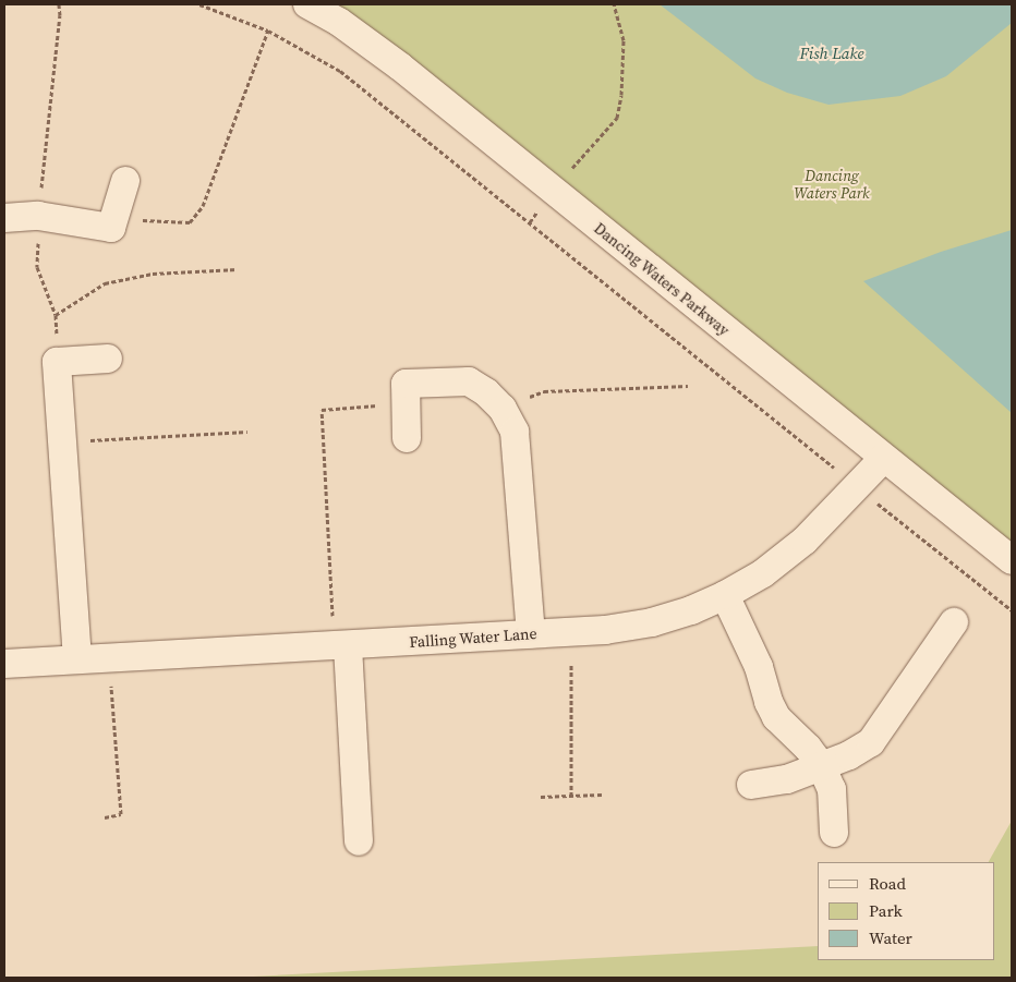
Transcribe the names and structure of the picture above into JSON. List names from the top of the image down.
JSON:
{
  "streets": {
    "street": ["Dancing Waters Parkway", "Falling Water Lane"]
  },
  "crossings": [
    ["Dancing Waters Parkway", "Falling Water Lane"]
  ],
  "water": ["Fish Lake"],
  "parks": ["Dancing Waters Park"],
  "legend": ["Road", "Park", "Water"]
}
